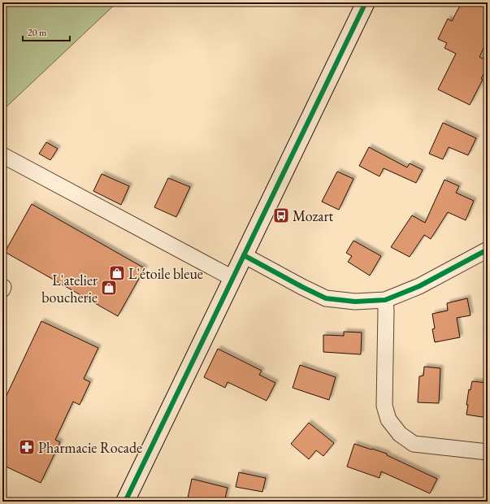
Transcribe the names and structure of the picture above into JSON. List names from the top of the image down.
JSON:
{
  "places": {
    "bus stop": ["Mozart"],
    "shop": ["L'étoile bleue", "L'atelier boucherie"],
    "pharmacy": ["Pharmacie Rocade"]
  },
  "scale_bar": "20 m"
}
